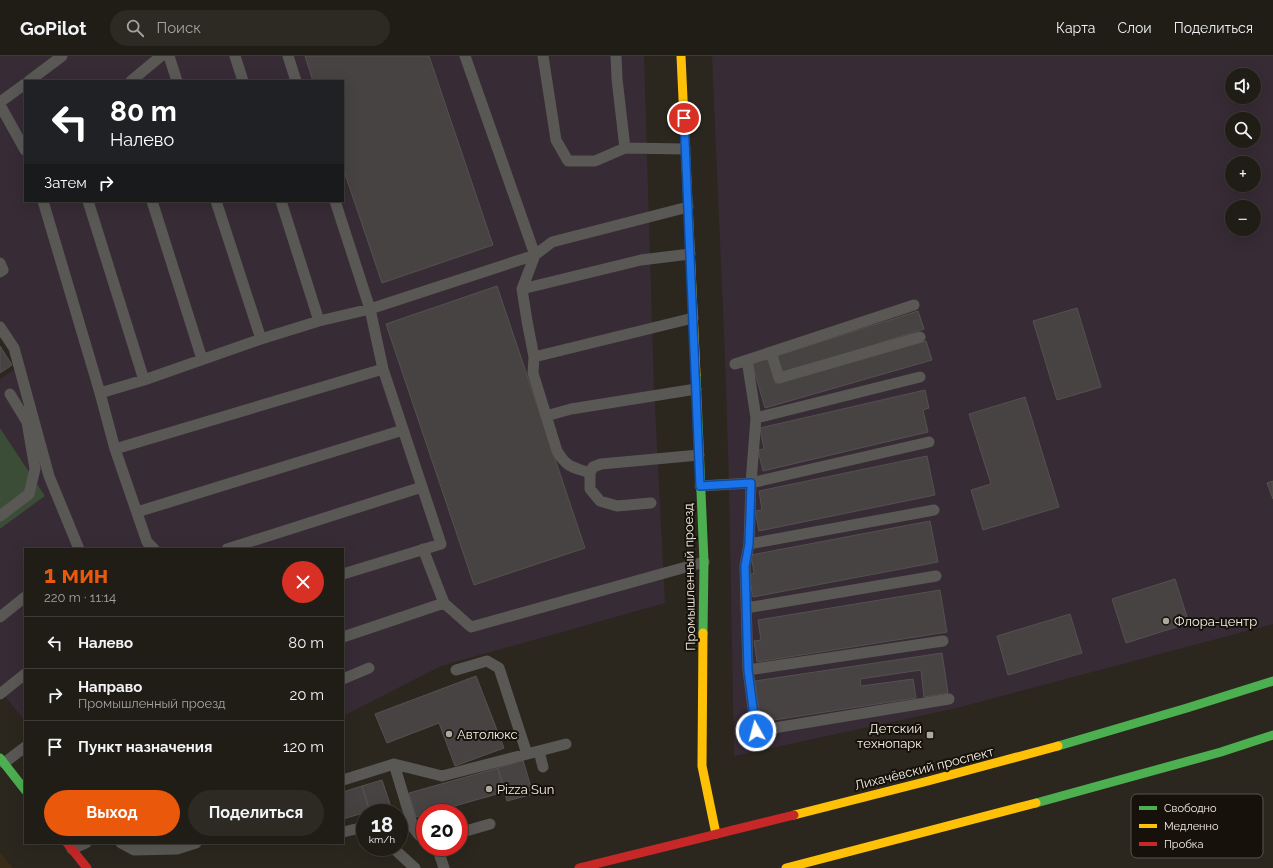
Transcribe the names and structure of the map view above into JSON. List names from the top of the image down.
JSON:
{
  "streets": {
    "main road": ["Промышленный проезд", "Лихачёвский проспект"]
  },
  "crossings": [
    ["Промышленный проезд", "Лихачёвский проспект"]
  ],
  "places": {
    "other": ["Флора-центр", "Автолюкс", "Pizza Sun"],
    "transit": ["Детский технопарк"]
  },
  "legend": ["Свободно", "Медленно", "Пробка"],
  "page": {
    "header": "GoPilot",
    "search": "Поиск",
    "nav": ["Карта", "Слои", "Поделиться"],
    "map_buttons": ["+", "−"],
    "turn": ["80 m", "Налево"],
    "then": "Затем",
    "heading": ["1 мин", "220 m · 11:14"],
    "list": [
      {
        "name": "Налево",
        "value": "80 m"
      },
      {
        "name": "Направо",
        "note": "Промышленный проезд",
        "value": "20 m"
      },
      {
        "name": "Пункт назначения",
        "value": "120 m"
      }
    ],
    "buttons": ["Выход", "Поделиться"],
    "speed": "18 km/h",
    "limit": "20"
  }
}
